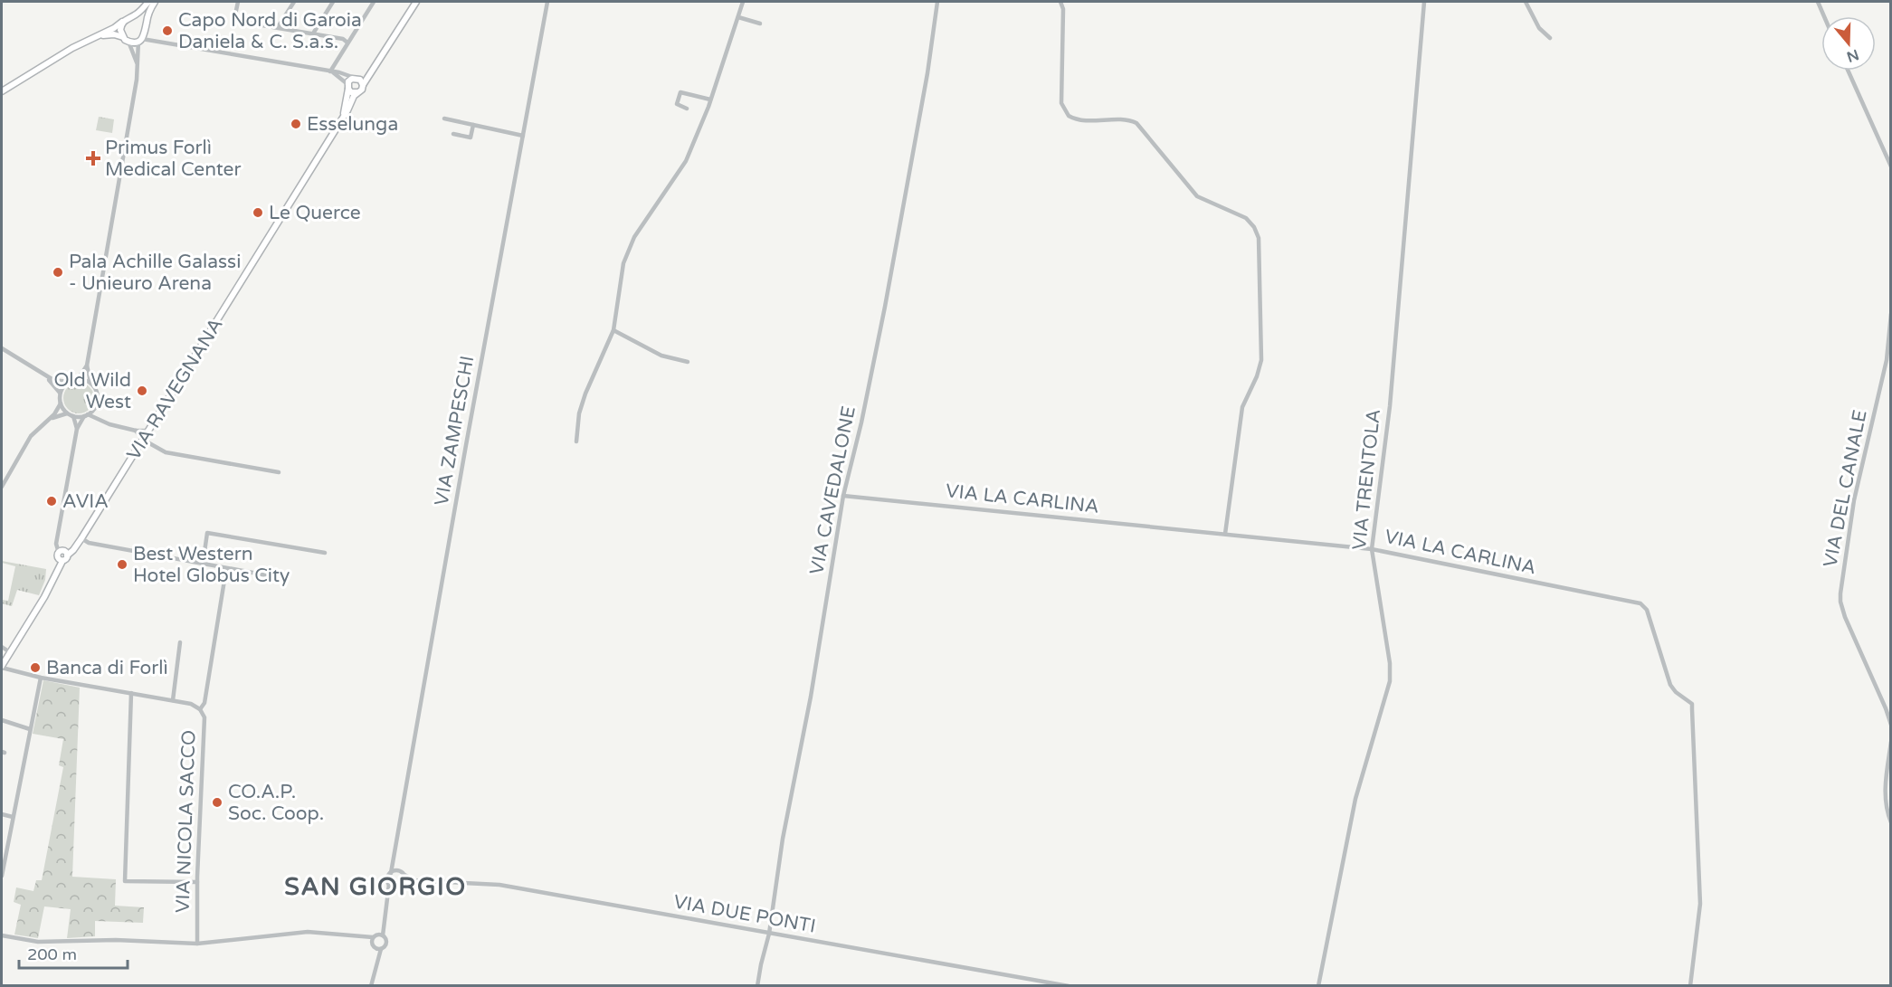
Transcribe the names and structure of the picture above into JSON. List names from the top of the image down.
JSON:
{
  "streets": {
    "main road": ["VIA RAVEGNANA"],
    "street": [
      "VIA ZAMPESCHI",
      "VIA TRENTOLA",
      "VIA DEL CANALE",
      "VIA CAVEDALONE",
      "VIA LA CARLINA",
      "VIA NICOLA SACCO",
      "VIA DUE PONTI"
    ]
  },
  "crossings": [
    ["VIA ZAMPESCHI", "VIA DUE PONTI"],
    ["VIA TRENTOLA", "VIA LA CARLINA"],
    ["VIA CAVEDALONE", "VIA LA CARLINA"],
    ["VIA CAVEDALONE", "VIA DUE PONTI"]
  ],
  "districts": ["SAN GIORGIO"],
  "places": {
    "other": [
      "Capo Nord di Garoia Daniela & C. S.a.s.",
      "Esselunga",
      "Le Querce",
      "Pala Achille Galassi - Unieuro Arena",
      "Old Wild West",
      "AVIA",
      "Best Western Hotel Globus City",
      "Banca di Forlì",
      "CO.A.P. Soc. Coop."
    ],
    "health": ["Primus Forlì Medical Center"]
  },
  "scale_bar": "200 m",
  "north": "bottom"
}
